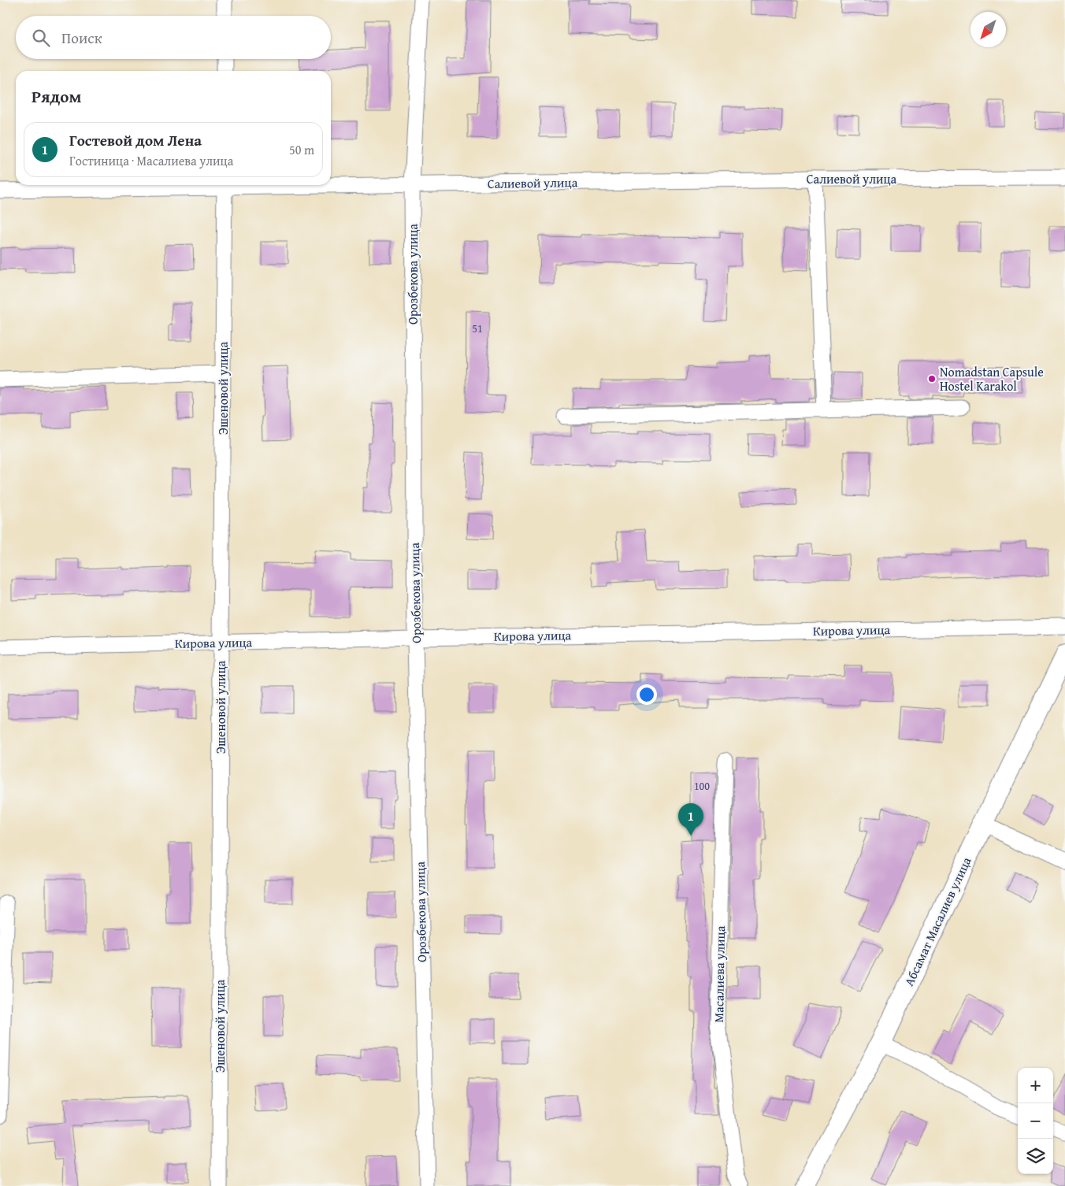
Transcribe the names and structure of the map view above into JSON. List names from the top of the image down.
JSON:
{
  "streets": {
    "street": [
      "Салиевой улица",
      "Орозбекова улица",
      "Эшеновой улица",
      "Кирова улица",
      "Абсамат Масалиев улица",
      "Масалиева улица"
    ]
  },
  "crossings": [
    ["Салиевой улица", "Орозбекова улица"],
    ["Орозбекова улица", "Кирова улица"],
    ["Эшеновой улица", "Кирова улица"]
  ],
  "places": ["Nomadstan Capsule Hostel Karakol"],
  "house_numbers": ["51", "100"],
  "north": "bottom left",
  "page": {
    "search": "Поиск",
    "heading": "Рядом",
    "list": [
      {
        "mark": "1",
        "name": "Гостевой дом Лена",
        "note": "Гостиница · Масалиева улица",
        "value": "50 m"
      }
    ],
    "pins": "1",
    "map_buttons": ["+", "−"]
  }
}
